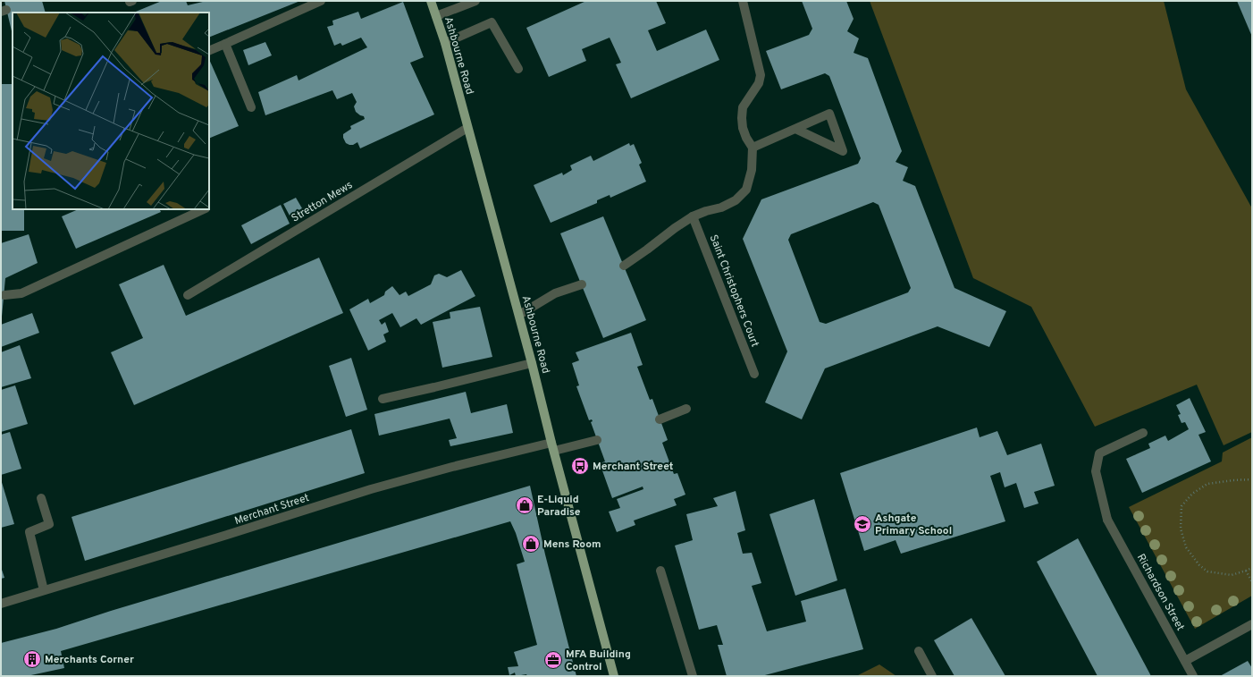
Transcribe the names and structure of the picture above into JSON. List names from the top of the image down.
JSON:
{
  "streets": {
    "main road": ["Ashbourne Road"],
    "street": [
      "Stretton Mews",
      "Saint Christophers Court",
      "Merchant Street",
      "Richardson Street"
    ]
  },
  "crossings": [
    ["Ashbourne Road", "Stretton Mews"],
    ["Ashbourne Road", "Merchant Street"]
  ],
  "places": {
    "bus stop": ["Merchant Street"],
    "shop": ["E-Liquid Paradise", "Mens Room"],
    "school or university": ["Ashgate Primary School"],
    "building": ["Merchants Corner"],
    "office": ["MFA Building Control"]
  }
}
